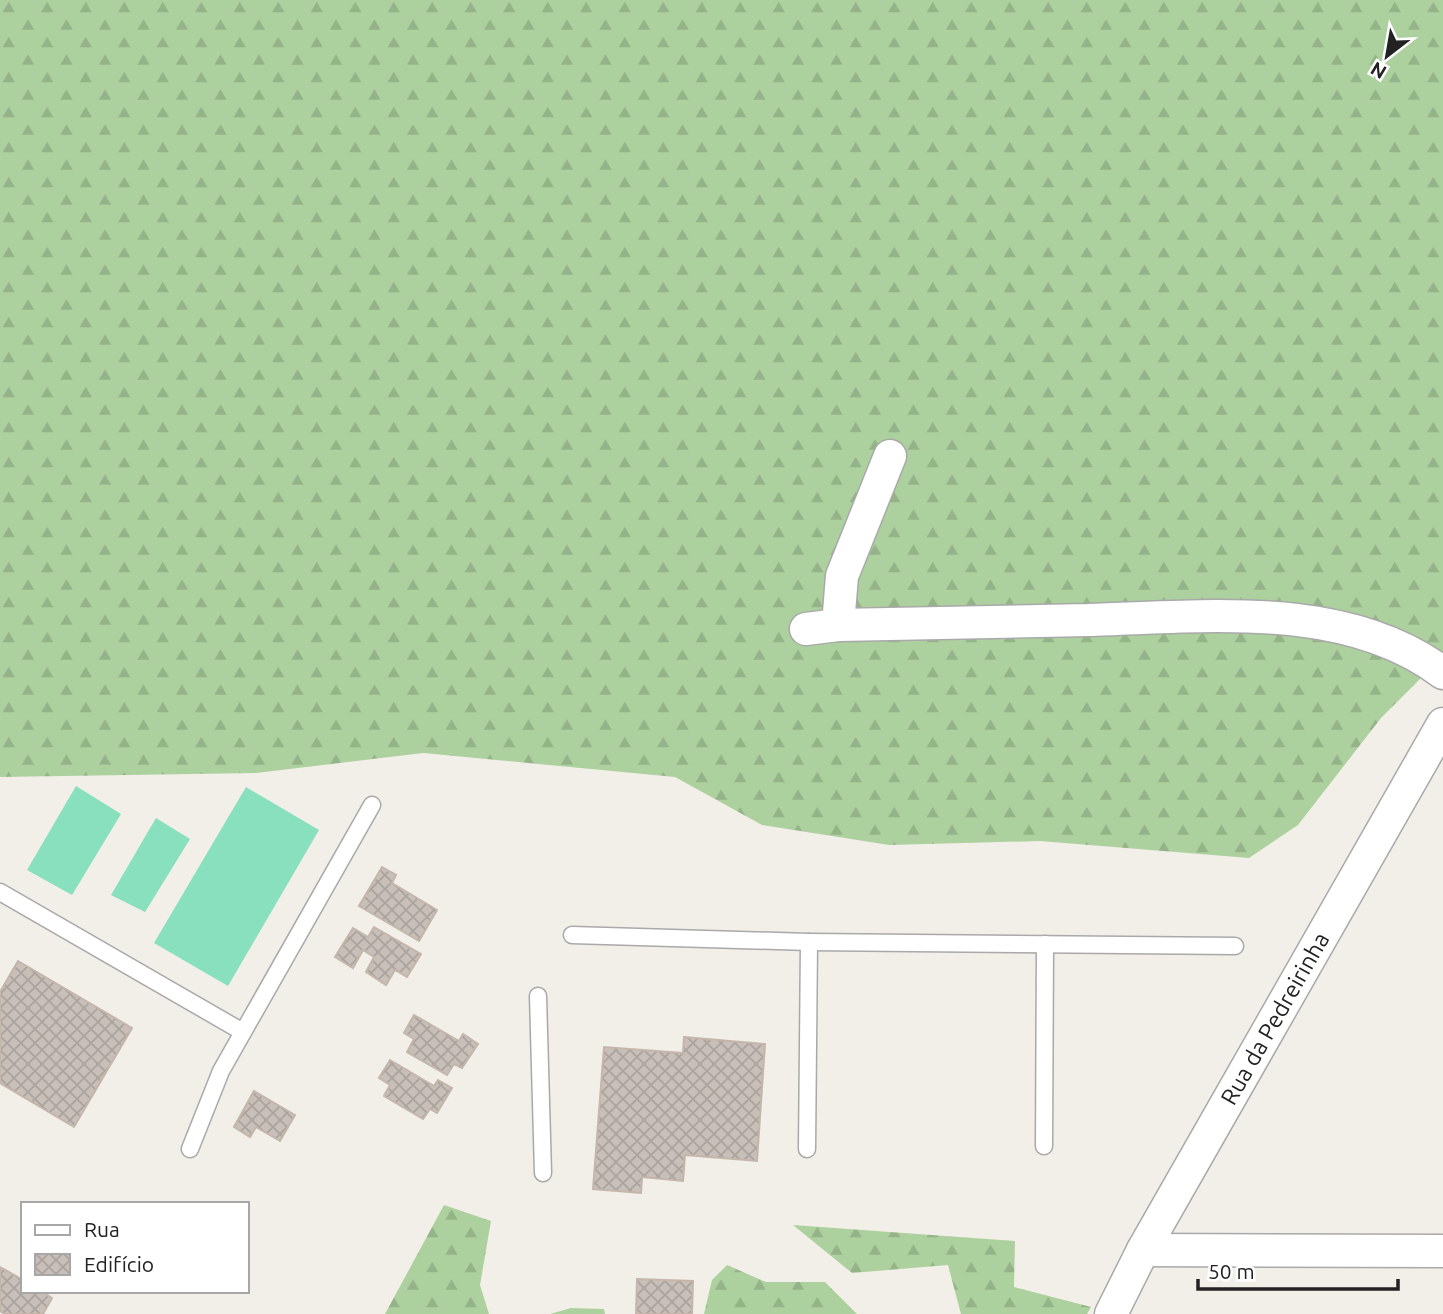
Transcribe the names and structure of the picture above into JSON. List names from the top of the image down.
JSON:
{
  "streets": {
    "street": ["Rua da Pedreirinha"]
  },
  "legend": ["Rua", "Edifício"],
  "scale_bar": "50 m",
  "north": "bottom left"
}
